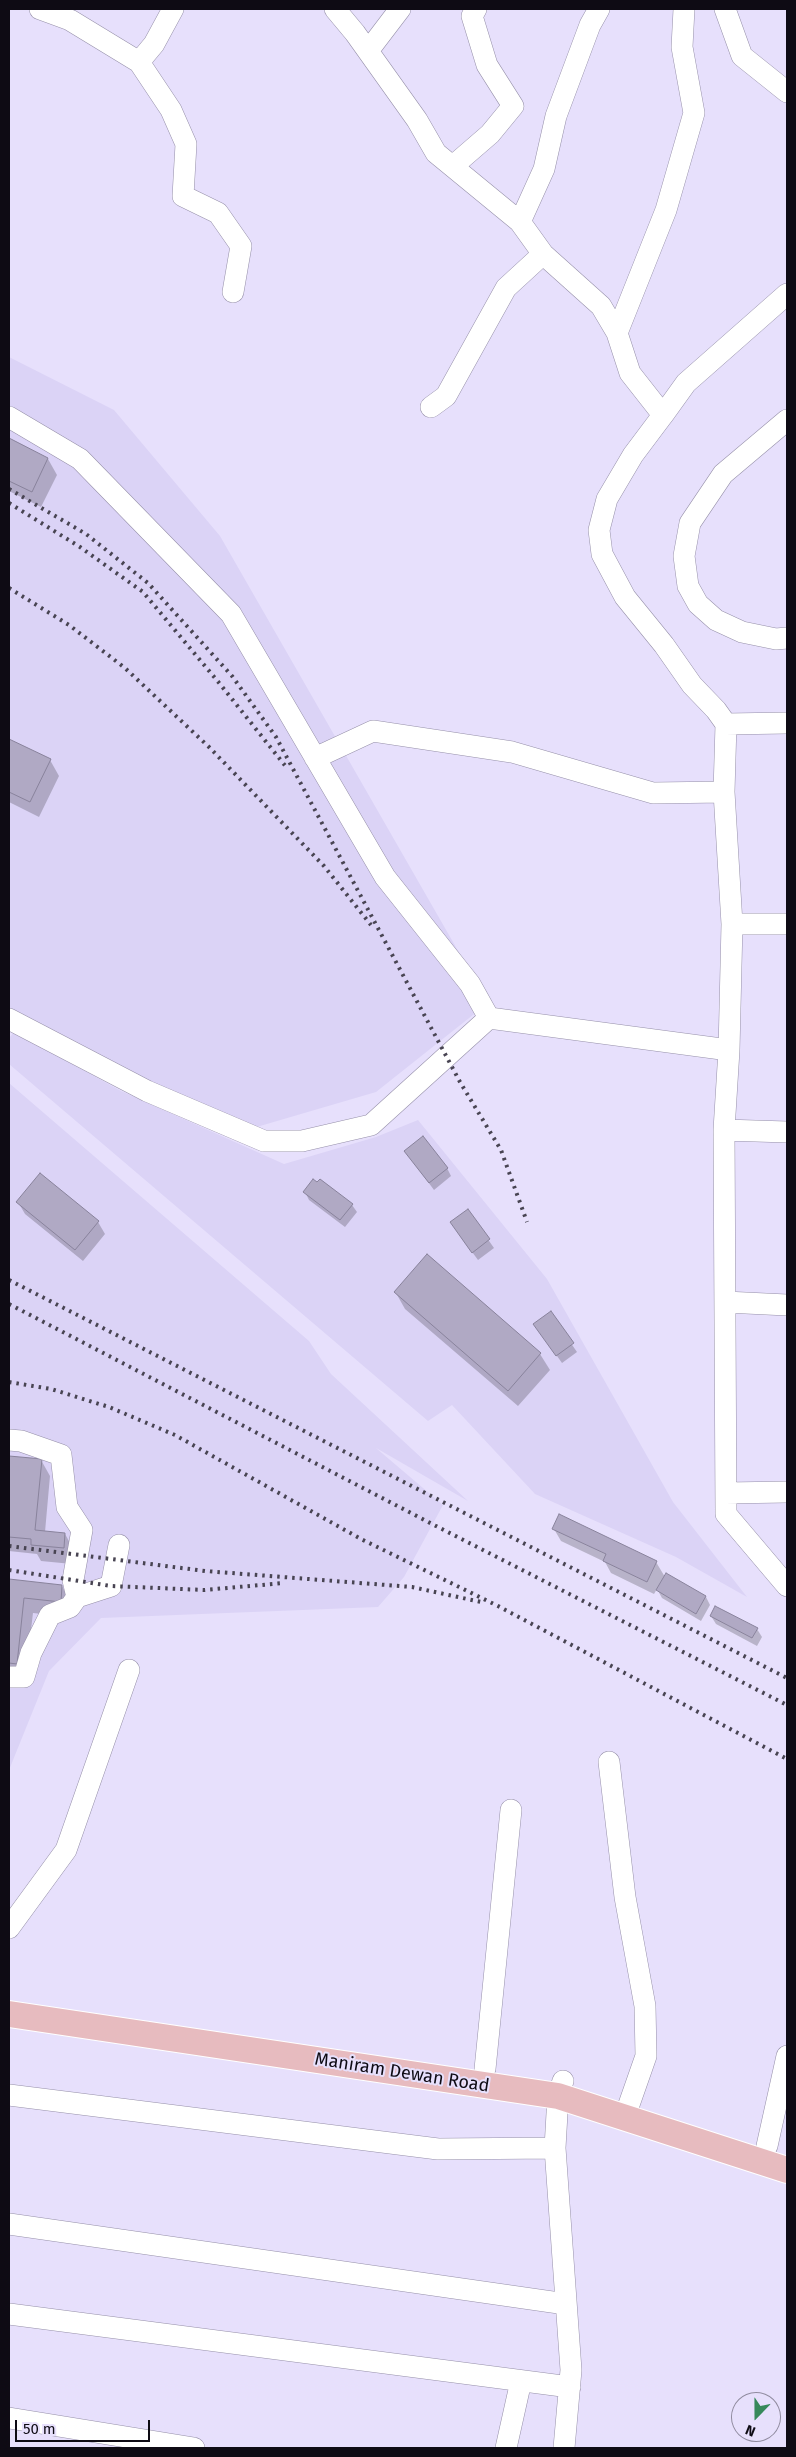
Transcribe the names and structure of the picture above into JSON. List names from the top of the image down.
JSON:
{
  "streets": {
    "main road": ["Maniram Dewan Road"]
  },
  "scale_bar": "50 m",
  "north": "bottom"
}
